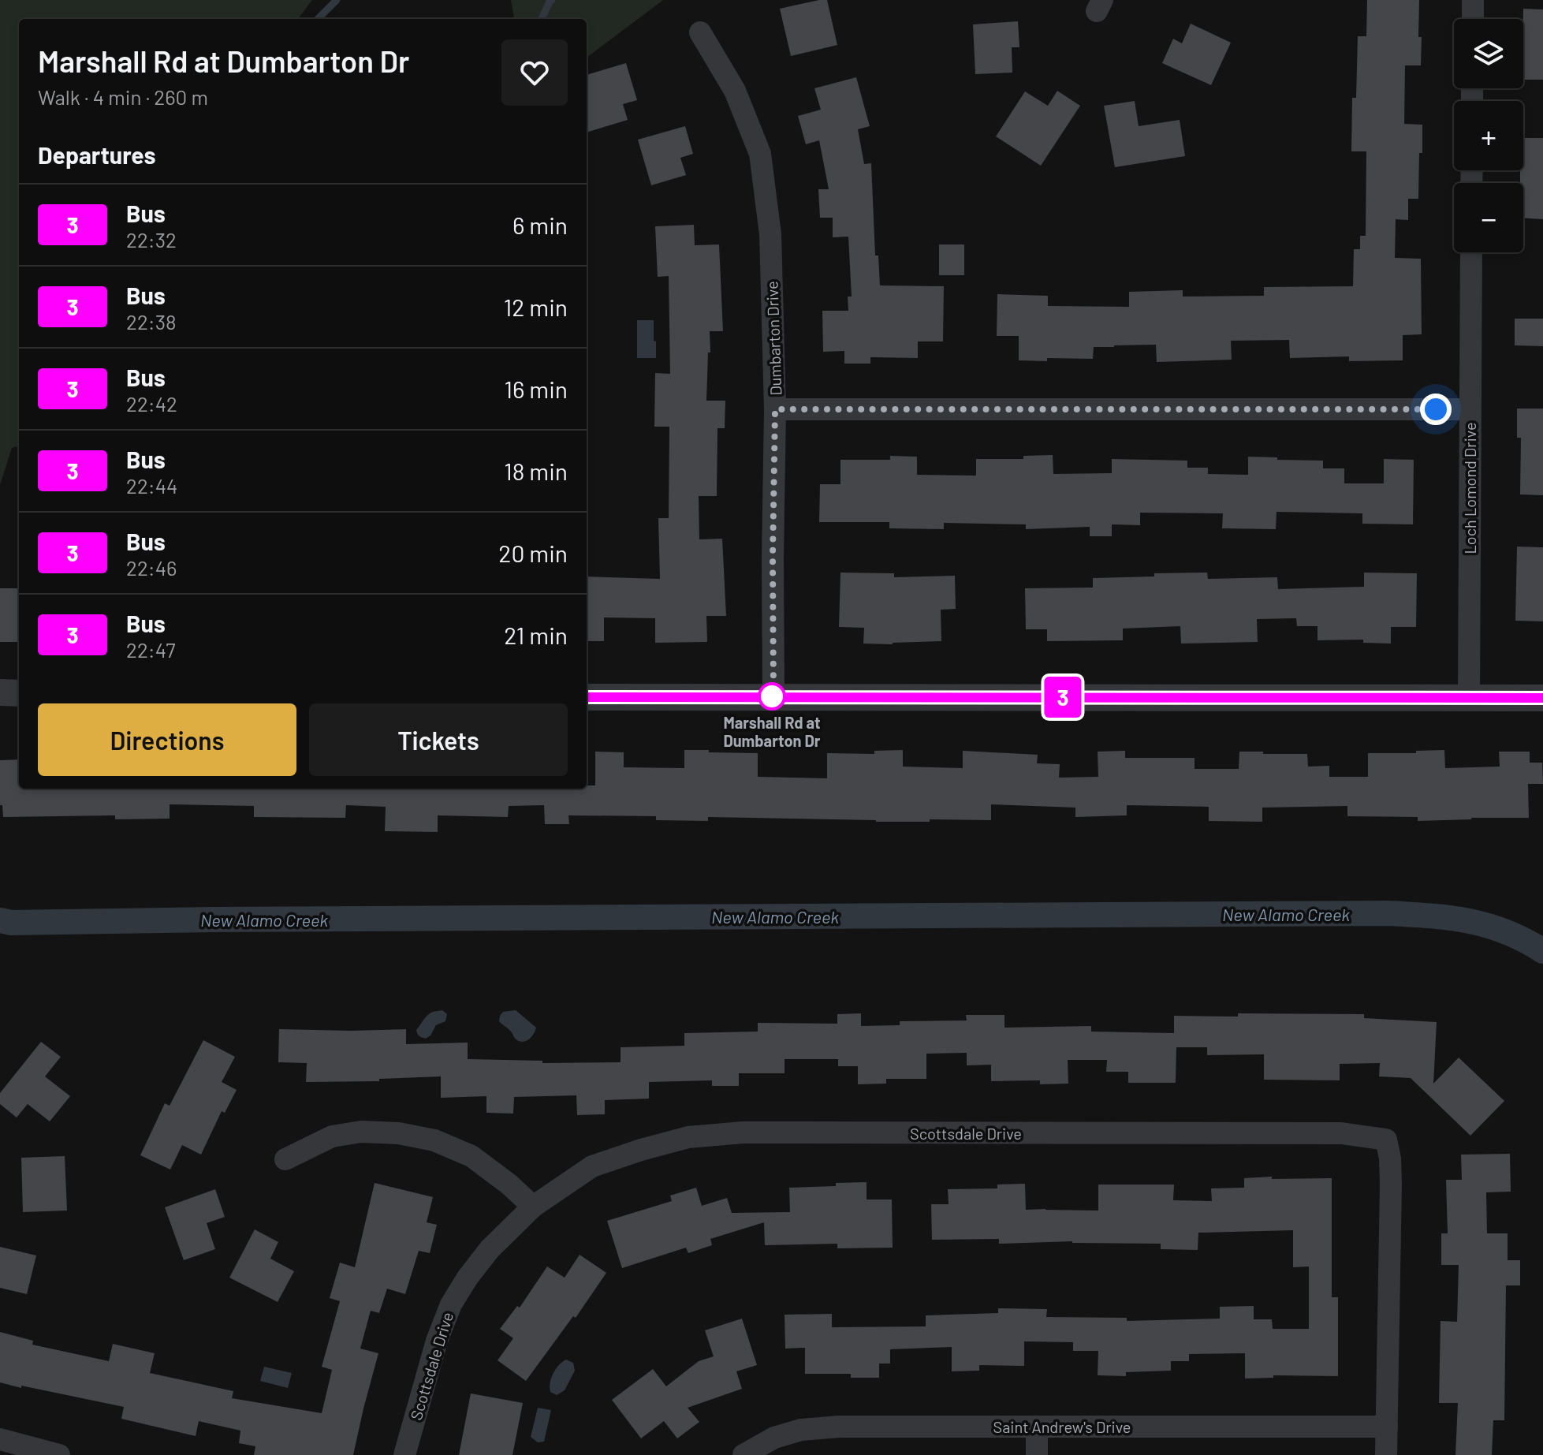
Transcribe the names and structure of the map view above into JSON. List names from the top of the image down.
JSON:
{
  "streets": {
    "street": [
      "Dumbarton Drive",
      "Loch Lomond Drive",
      "Scottsdale Drive",
      "Saint Andrew's Drive"
    ]
  },
  "crossings": [
    ["Scottsdale Drive", "Saint Andrew's Drive"]
  ],
  "water": ["New Alamo Creek"],
  "places": ["Marshall Rd at Dumbarton Dr"],
  "lines": ["bus line 3"],
  "page": {
    "on_map": "3",
    "map_buttons": ["+", "−"],
    "heading": [
      ["Marshall Rd at Dumbarton Dr", "Walk · 4 min · 260 m"],
      "Departures"
    ],
    "list": [
      {
        "mark": "3",
        "name": "Bus",
        "note": "22:32",
        "value": "6 min"
      },
      {
        "mark": "3",
        "name": "Bus",
        "note": "22:38",
        "value": "12 min"
      },
      {
        "mark": "3",
        "name": "Bus",
        "note": "22:42",
        "value": "16 min"
      },
      {
        "mark": "3",
        "name": "Bus",
        "note": "22:44",
        "value": "18 min"
      },
      {
        "mark": "3",
        "name": "Bus",
        "note": "22:46",
        "value": "20 min"
      },
      {
        "mark": "3",
        "name": "Bus",
        "note": "22:47",
        "value": "21 min"
      }
    ],
    "buttons": ["Directions", "Tickets"]
  }
}
